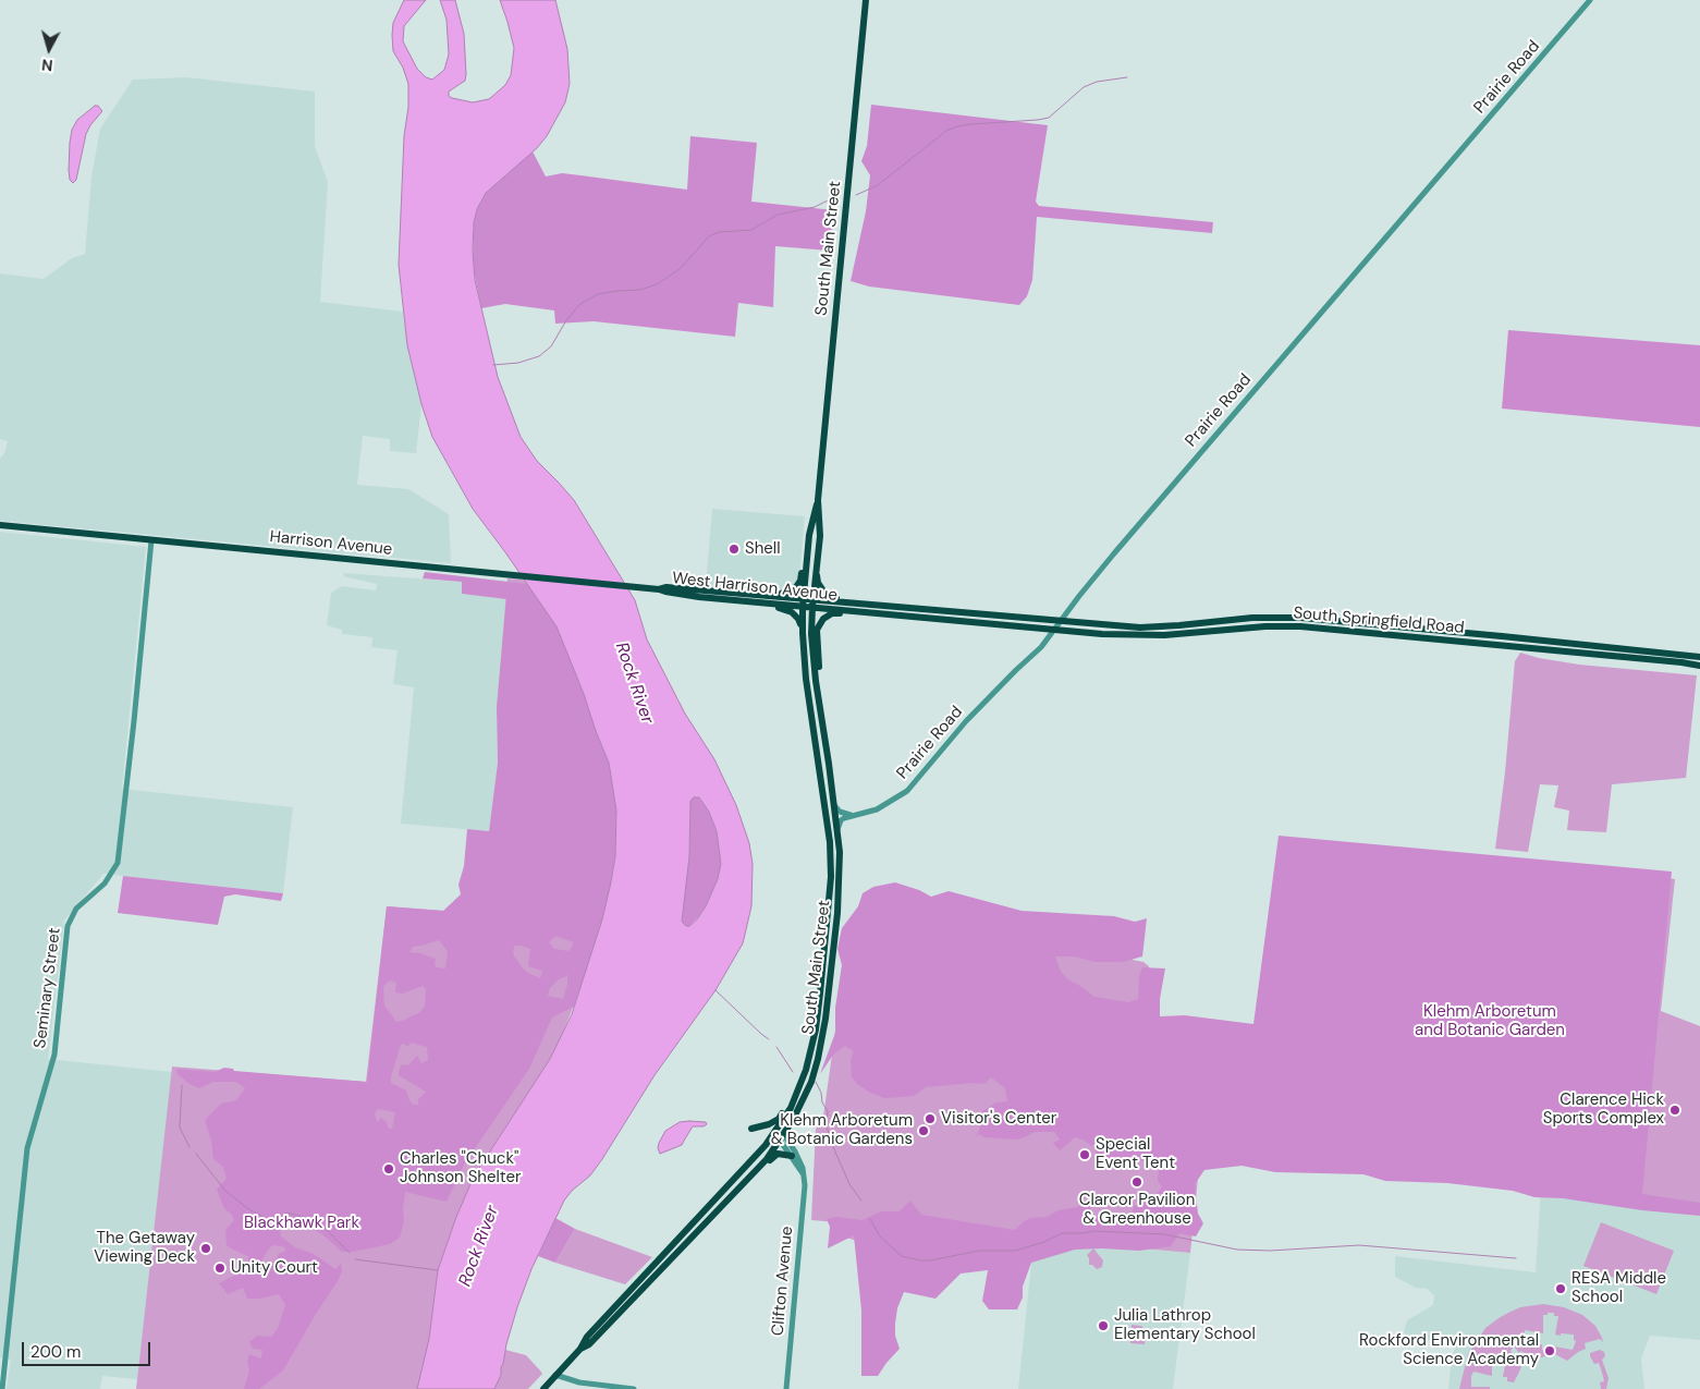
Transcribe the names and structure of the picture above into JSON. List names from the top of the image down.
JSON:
{
  "streets": {
    "main road": [
      "South Main Street",
      "Harrison Avenue",
      "West Harrison Avenue",
      "South Springfield Road"
    ],
    "street": ["Prairie Road", "Seminary Street", "Clifton Avenue"]
  },
  "crossings": [
    ["Prairie Road", "West Harrison Avenue"],
    ["Prairie Road", "South Springfield Road"],
    ["South Main Street", "West Harrison Avenue"],
    ["South Main Street", "Clifton Avenue"],
    ["Harrison Avenue", "West Harrison Avenue"],
    ["Harrison Avenue", "Seminary Street"],
    ["West Harrison Avenue", "South Springfield Road"]
  ],
  "water": ["Rock River"],
  "parks": ["Klehm Arboretum and Botanic Garden", "Blackhawk Park"],
  "places": [
    "Shell",
    "Clarence Hick Sports Complex",
    "Visitor's Center",
    "Klehm Arboretum & Botanic Gardens",
    "Special Event Tent",
    "Charles \"Chuck\" Johnson Shelter",
    "Clarcor Pavilion & Greenhouse",
    "The Getaway Viewing Deck",
    "Unity Court",
    "RESA Middle School",
    "Julia Lathrop Elementary School",
    "Rockford Environmental Science Academy"
  ],
  "scale_bar": "200 m",
  "north": "bottom"
}
